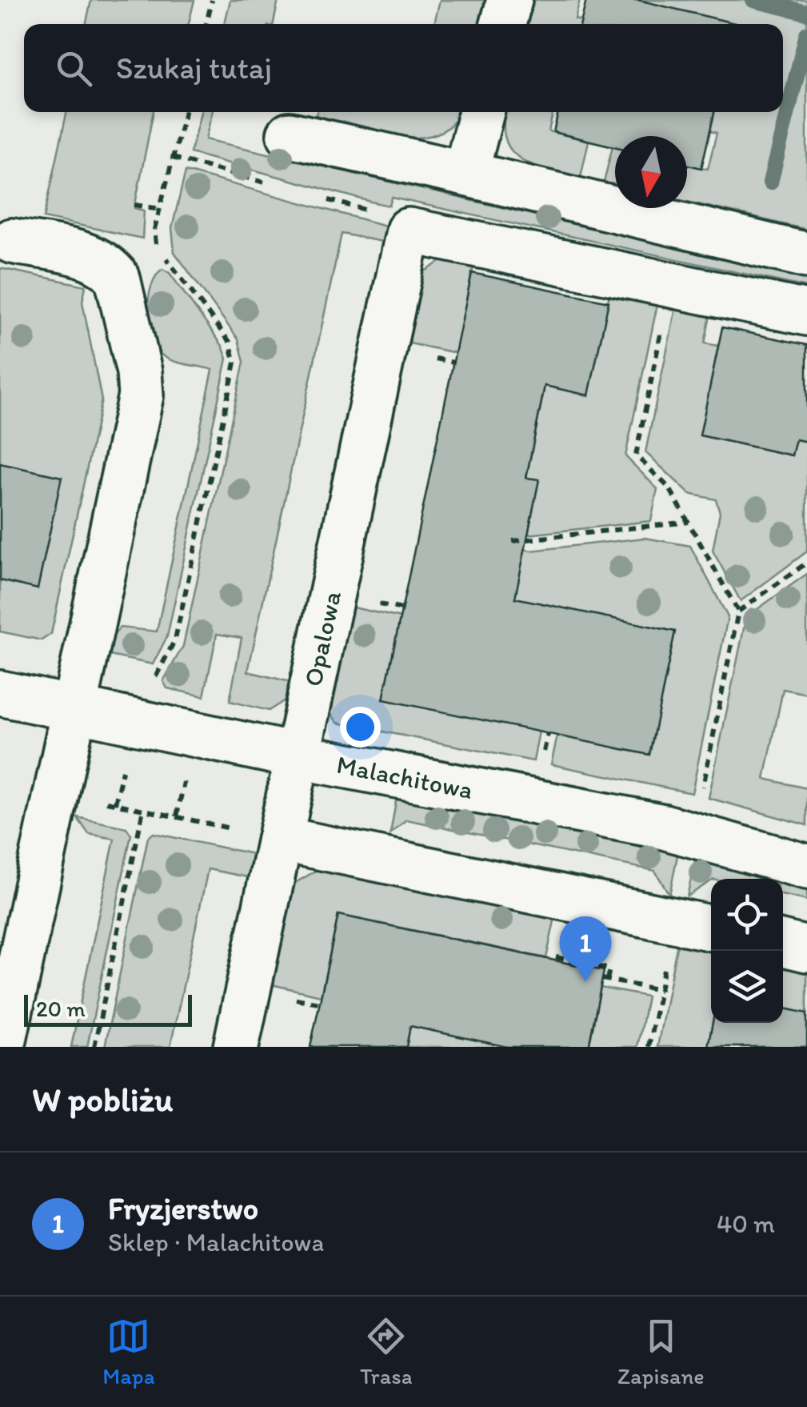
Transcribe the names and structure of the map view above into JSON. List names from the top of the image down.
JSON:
{
  "streets": {
    "street": ["Opalowa", "Malachitowa"]
  },
  "crossings": [
    ["Opalowa", "Malachitowa"]
  ],
  "scale_bar": "20 m",
  "north": "bottom",
  "page": {
    "search": "Szukaj tutaj",
    "pins": "1",
    "scale": "20 m",
    "heading": "W pobliżu",
    "list": [
      {
        "mark": "1",
        "name": "Fryzjerstwo",
        "note": "Sklep · Malachitowa",
        "value": "40 m"
      }
    ],
    "nav": ["Mapa", "Trasa", "Zapisane"]
  }
}
